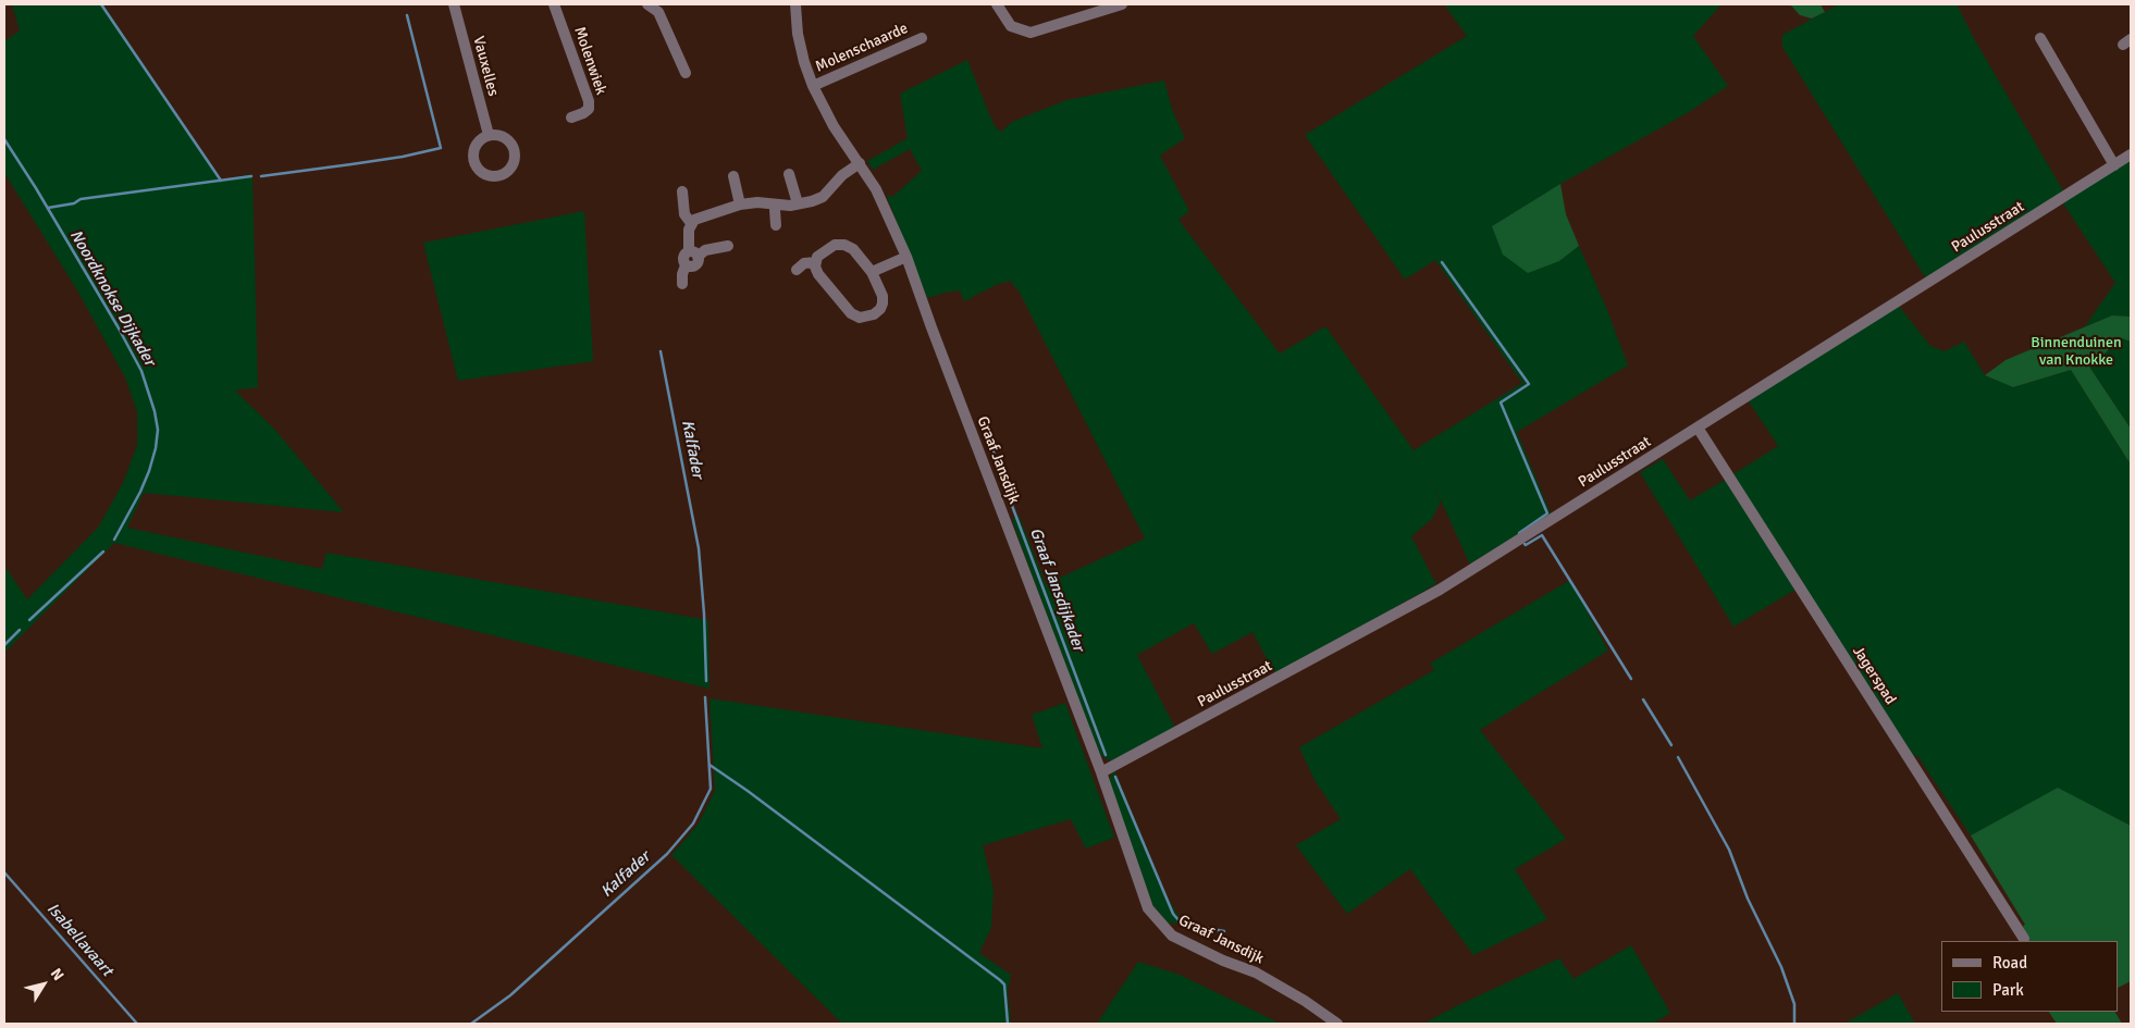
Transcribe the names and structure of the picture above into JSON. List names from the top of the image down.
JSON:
{
  "streets": {
    "street": [
      "Molenschaarde",
      "Molenwiek",
      "Vauxelles",
      "Paulusstraat",
      "Graaf Jansdijk",
      "Jagerspad"
    ]
  },
  "crossings": [
    ["Molenschaarde", "Graaf Jansdijk"],
    ["Paulusstraat", "Graaf Jansdijk"],
    ["Paulusstraat", "Jagerspad"]
  ],
  "water": [
    "Noordknokse Dijkader",
    "Kalfader",
    "Graaf Jansdijkader",
    "Isabellavaart"
  ],
  "parks": ["Binnenduinen van Knokke"],
  "legend": ["Road", "Park"],
  "north": "top right"
}
